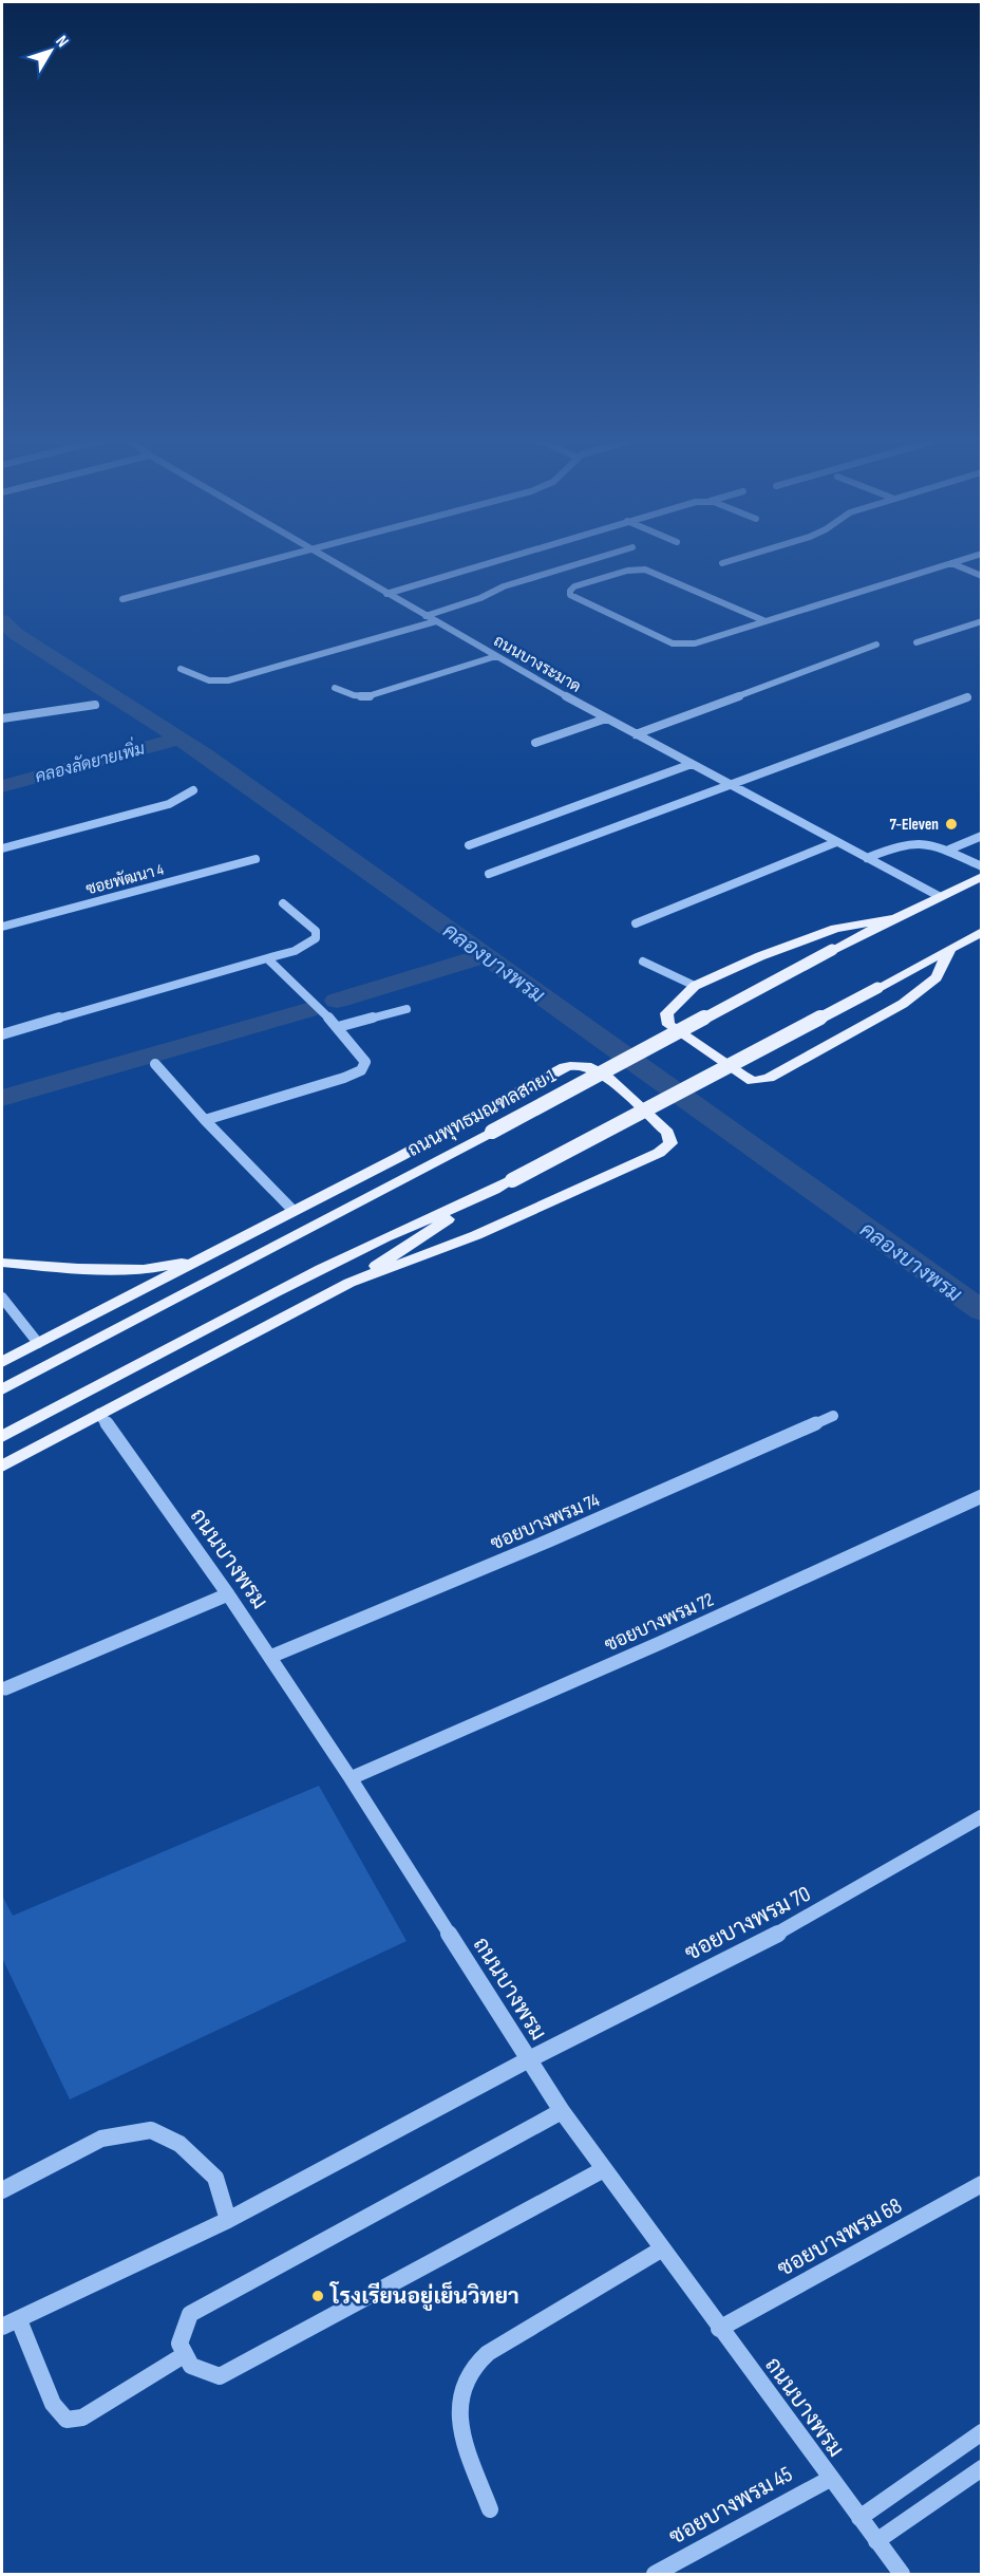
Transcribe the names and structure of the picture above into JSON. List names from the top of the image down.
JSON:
{
  "streets": {
    "main road": ["ถนนพุทธมณฑลสาย 1"],
    "street": [
      "ถนนบางระมาด",
      "ซอยพัฒนา 4",
      "ซอยบางพรม 74",
      "ถนนบางพรม",
      "ซอยบางพรม 72",
      "ซอยบางพรม 70",
      "ซอยบางพรม 68",
      "ซอยบางพรม 45"
    ]
  },
  "crossings": [
    ["ถนนบางระมาด", "ถนนพุทธมณฑลสาย 1"],
    ["ซอยบางพรม 74", "ถนนบางพรม"],
    ["ถนนบางพรม", "ซอยบางพรม 72"],
    ["ถนนบางพรม", "ซอยบางพรม 70"],
    ["ถนนบางพรม", "ซอยบางพรม 68"],
    ["ถนนบางพรม", "ซอยบางพรม 45"]
  ],
  "water": ["คลองลัดยายเพิ่ม", "คลองบางพรม"],
  "places": ["7-Eleven", "โรงเรียนอยู่เย็นวิทยา"],
  "north": "top right"
}
